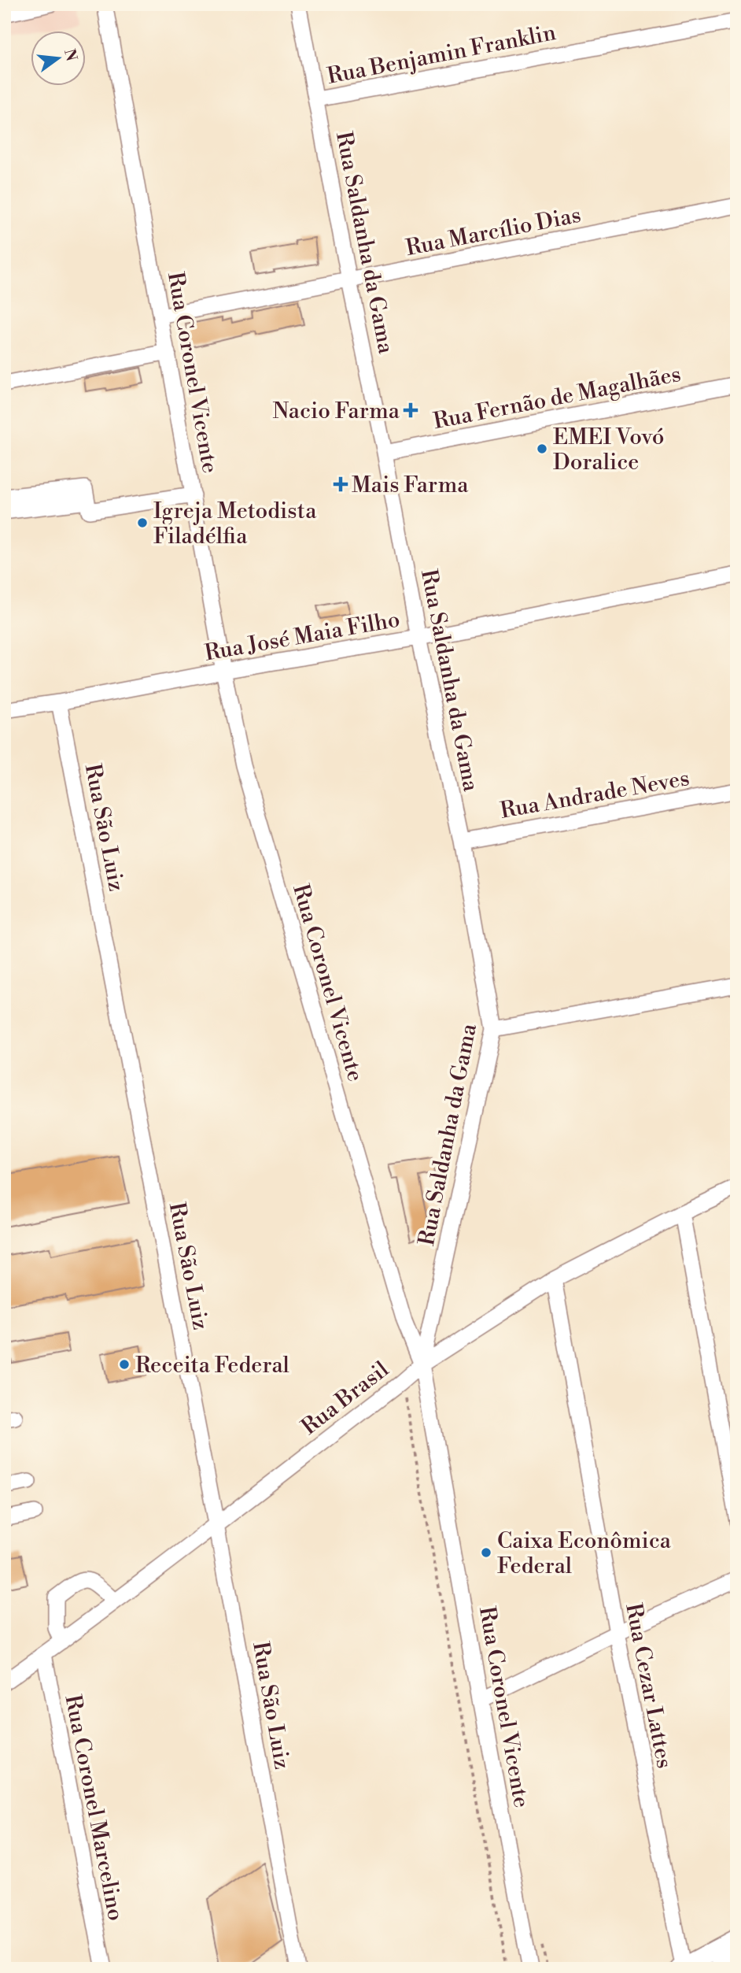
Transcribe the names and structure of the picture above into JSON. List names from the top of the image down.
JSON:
{
  "streets": {
    "street": [
      "Rua Benjamin Franklin",
      "Rua Marcílio Dias",
      "Rua Saldanha da Gama",
      "Rua Coronel Vicente",
      "Rua Fernão de Magalhães",
      "Rua José Maia Filho",
      "Rua Andrade Neves",
      "Rua São Luiz",
      "Rua Brasil",
      "Rua Cezar Lattes",
      "Rua Coronel Marcelino"
    ]
  },
  "crossings": [
    ["Rua Benjamin Franklin", "Rua Saldanha da Gama"],
    ["Rua Marcílio Dias", "Rua Saldanha da Gama"],
    ["Rua Marcílio Dias", "Rua Coronel Vicente"],
    ["Rua Saldanha da Gama", "Rua Coronel Vicente"],
    ["Rua Saldanha da Gama", "Rua Fernão de Magalhães"],
    ["Rua Saldanha da Gama", "Rua José Maia Filho"],
    ["Rua Saldanha da Gama", "Rua Andrade Neves"],
    ["Rua Saldanha da Gama", "Rua Brasil"],
    ["Rua Coronel Vicente", "Rua José Maia Filho"],
    ["Rua Coronel Vicente", "Rua Brasil"],
    ["Rua José Maia Filho", "Rua São Luiz"],
    ["Rua São Luiz", "Rua Brasil"],
    ["Rua Brasil", "Rua Cezar Lattes"],
    ["Rua Brasil", "Rua Coronel Marcelino"]
  ],
  "places": {
    "health": ["Nacio Farma", "Mais Farma"],
    "other": [
      "EMEI Vovó Doralice",
      "Igreja Metodista Filadélfia",
      "Receita Federal",
      "Caixa Econômica Federal"
    ]
  },
  "north": "right"
}
